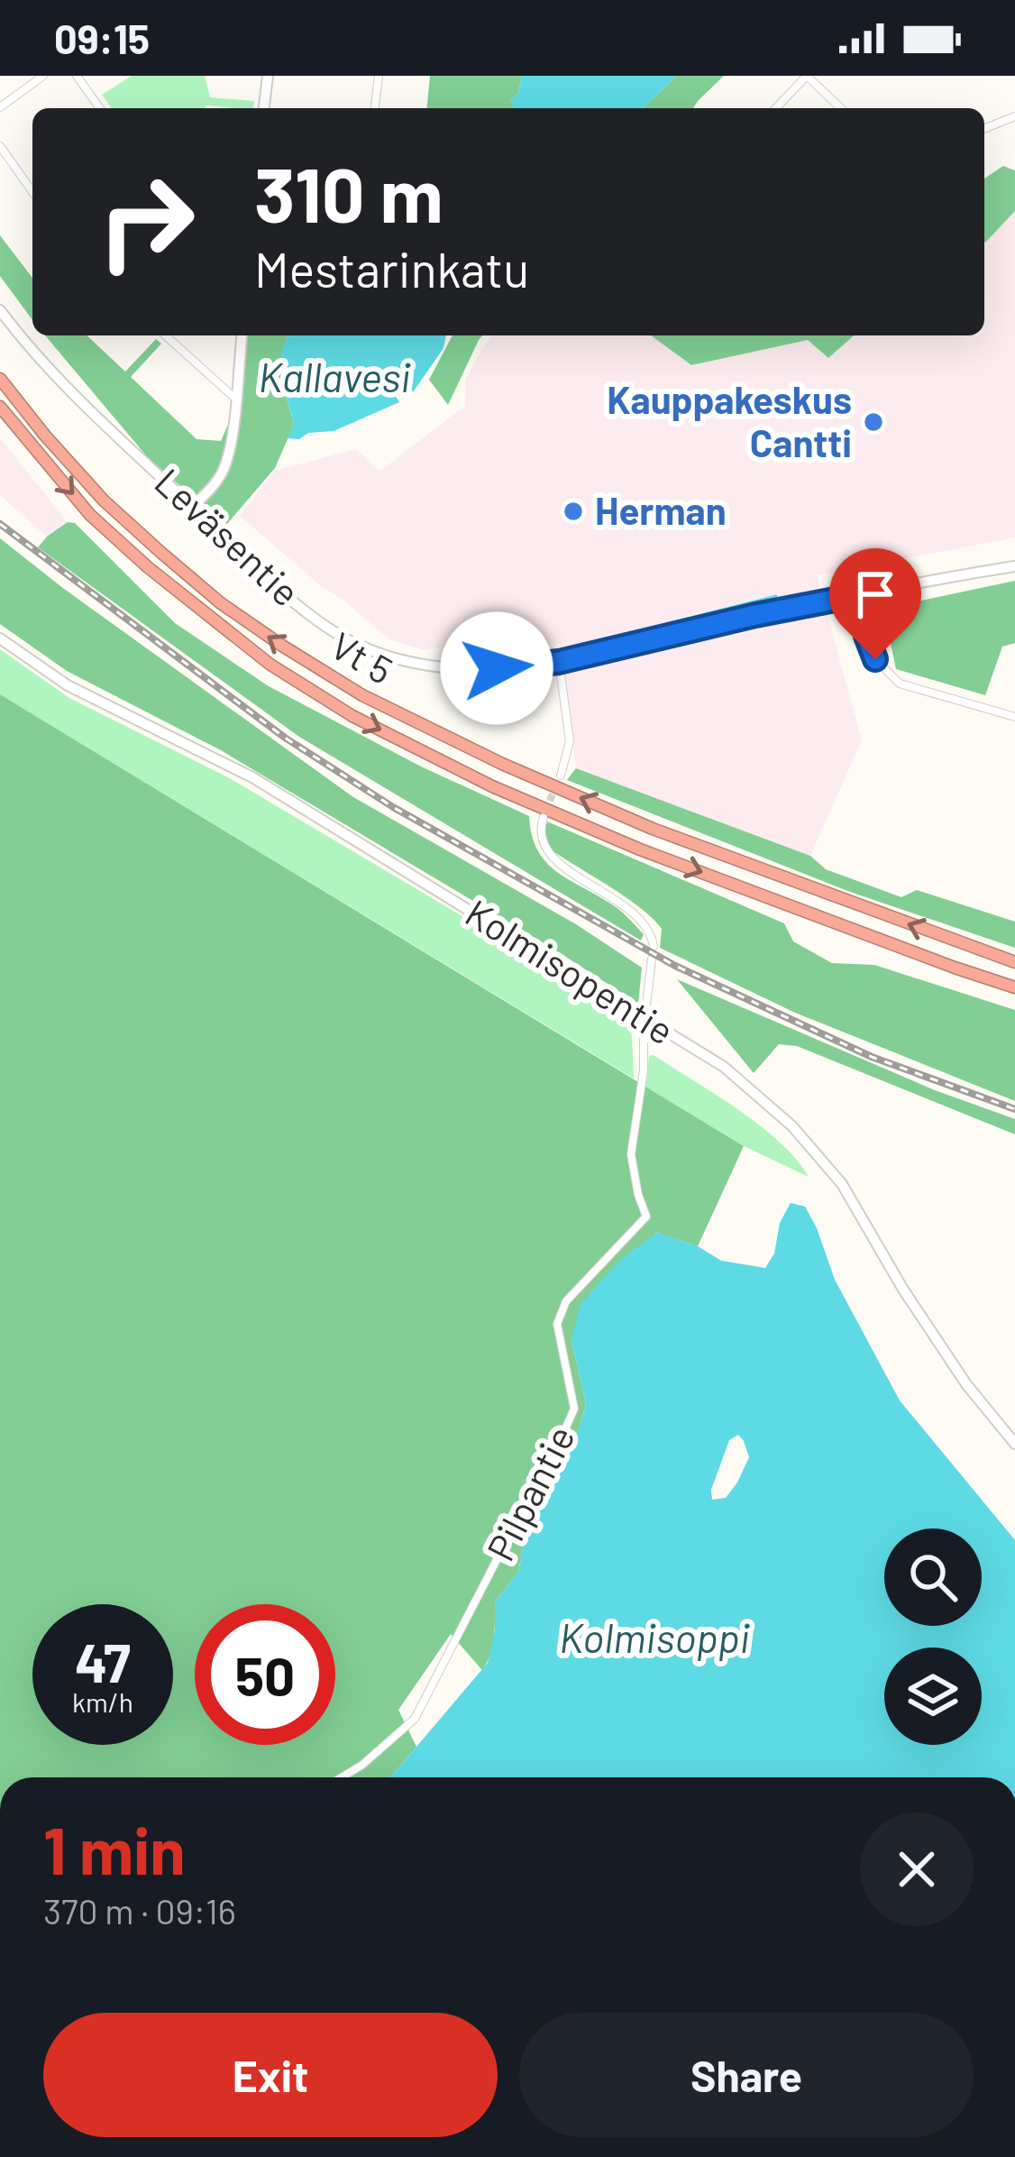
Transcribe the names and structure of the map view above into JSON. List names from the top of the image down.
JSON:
{
  "streets": {
    "highway": ["Vt 5"],
    "main road": ["Leväsentie", "Kolmisopentie"],
    "street": ["Pilpantie"]
  },
  "water": ["Kallavesi", "Kolmisoppi"],
  "places": ["Kauppakeskus Cantti", "Herman"],
  "page": {
    "status": "09:15",
    "turn": ["310 m", "Mestarinkatu"],
    "speed": "47 km/h",
    "limit": "50",
    "heading": ["1 min", "370 m · 09:16"],
    "buttons": ["Exit", "Share"]
  }
}
